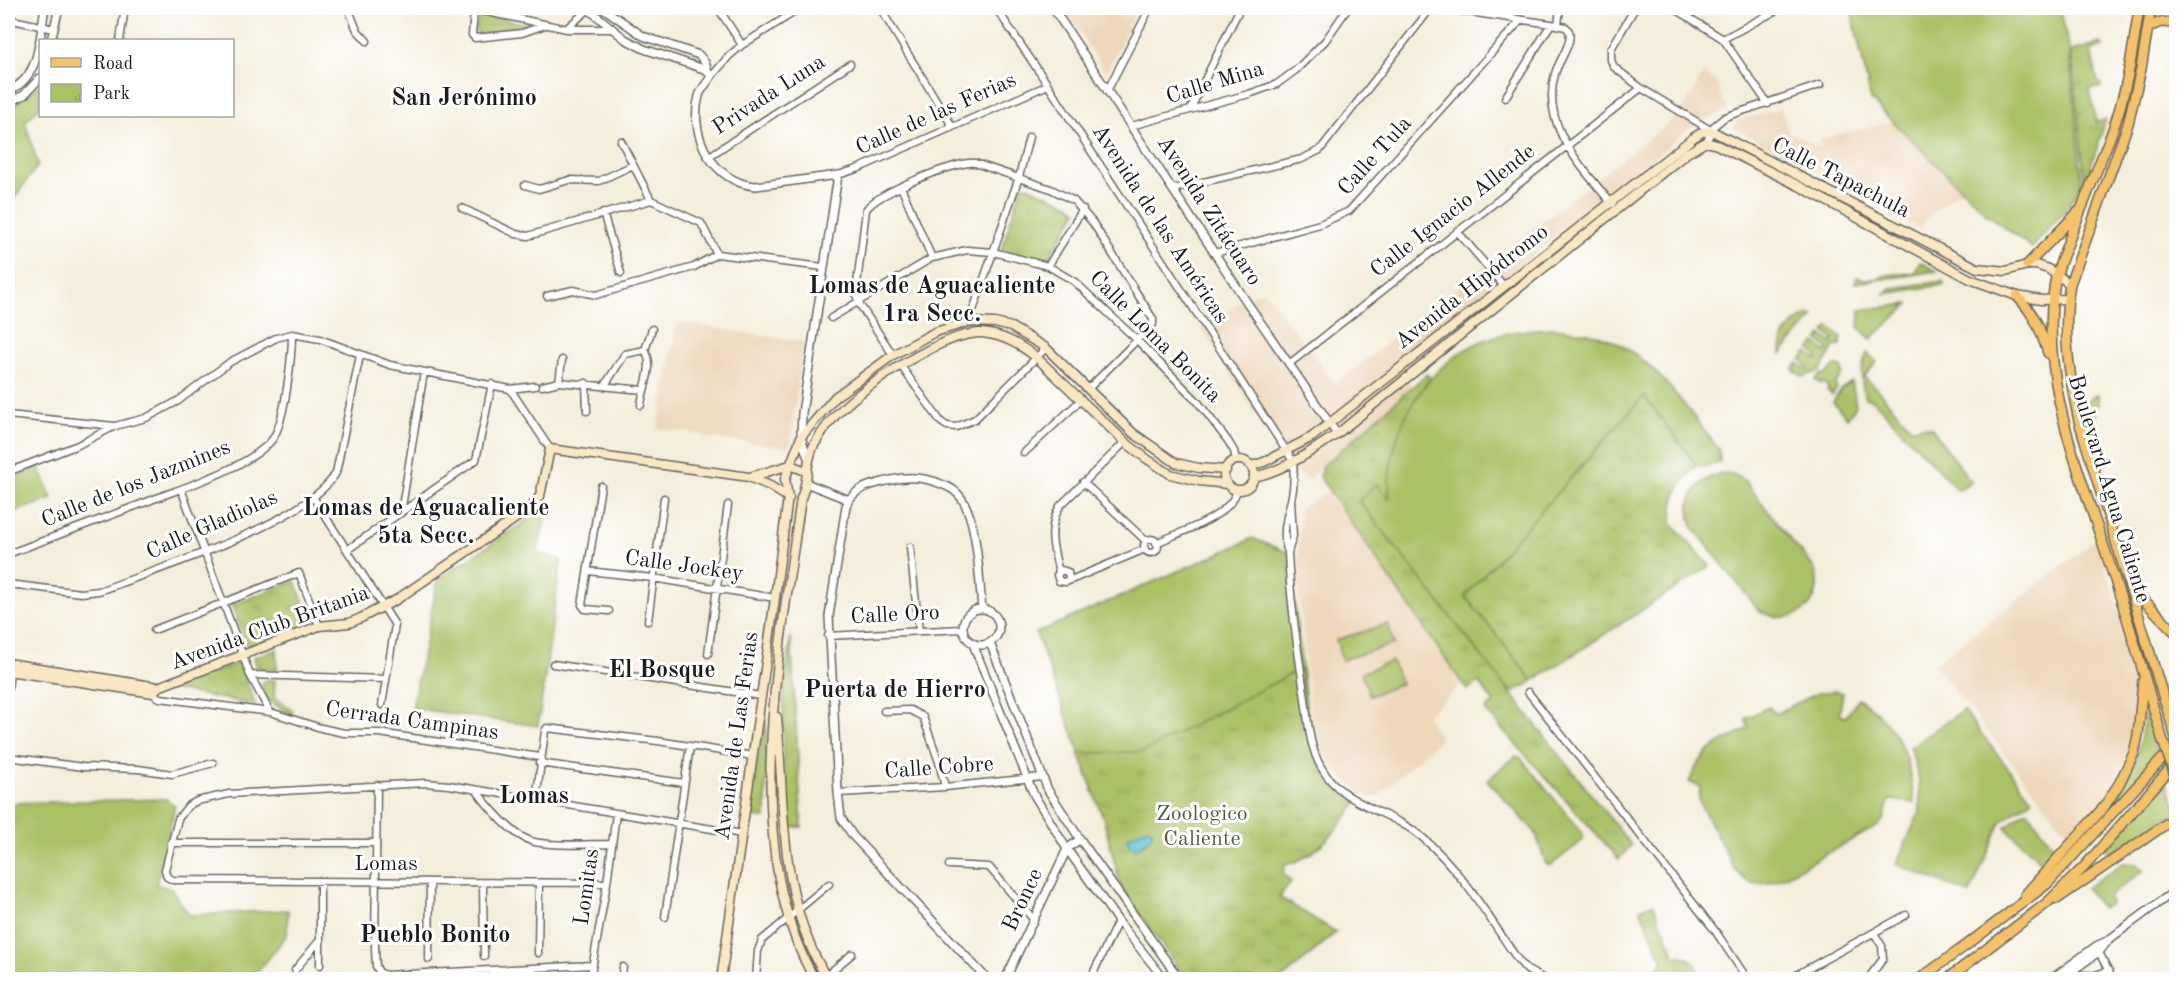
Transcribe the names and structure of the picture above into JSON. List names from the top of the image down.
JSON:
{
  "streets": {
    "main road": [
      "Calle Tapachula",
      "Avenida Hipódromo",
      "Boulevard Agua Caliente",
      "Avenida Club Britania",
      "Avenida de Las Ferias"
    ],
    "street": [
      "Calle Mina",
      "Privada Luna",
      "Calle de las Ferias",
      "Calle Tula",
      "Avenida Zitácuaro",
      "Calle Ignacio Allende",
      "Avenida de las Américas",
      "Calle Loma Bonita",
      "Calle de los Jazmines",
      "Calle Gladiolas",
      "Calle Jockey",
      "Calle Oro",
      "Cerrada Campinas",
      "Calle Cobre",
      "Lomas",
      "Lomitas",
      "Bronce"
    ]
  },
  "crossings": [
    ["Calle Mina", "Avenida Zitácuaro"],
    ["Calle de las Ferias", "Avenida de las Américas"],
    ["Calle Tula", "Avenida Zitácuaro"],
    ["Calle Tapachula", "Calle Ignacio Allende"],
    ["Calle Tapachula", "Avenida Hipódromo"],
    ["Calle Tapachula", "Boulevard Agua Caliente"],
    ["Avenida Zitácuaro", "Calle Ignacio Allende"],
    ["Avenida Zitácuaro", "Avenida Hipódromo"],
    ["Avenida de las Américas", "Avenida Hipódromo"],
    ["Avenida Hipódromo", "Calle Loma Bonita"],
    ["Calle Jockey", "Avenida de Las Ferias"],
    ["Avenida Club Britania", "Cerrada Campinas"],
    ["Lomas", "Lomitas"]
  ],
  "districts": [
    "San Jerónimo",
    "Lomas de Aguacaliente 1ra Secc.",
    "Lomas de Aguacaliente 5ta Secc.",
    "El Bosque",
    "Puerta de Hierro",
    "Lomas",
    "Pueblo Bonito"
  ],
  "parks": ["Zoologico Caliente"],
  "legend": ["Road", "Park"]
}
